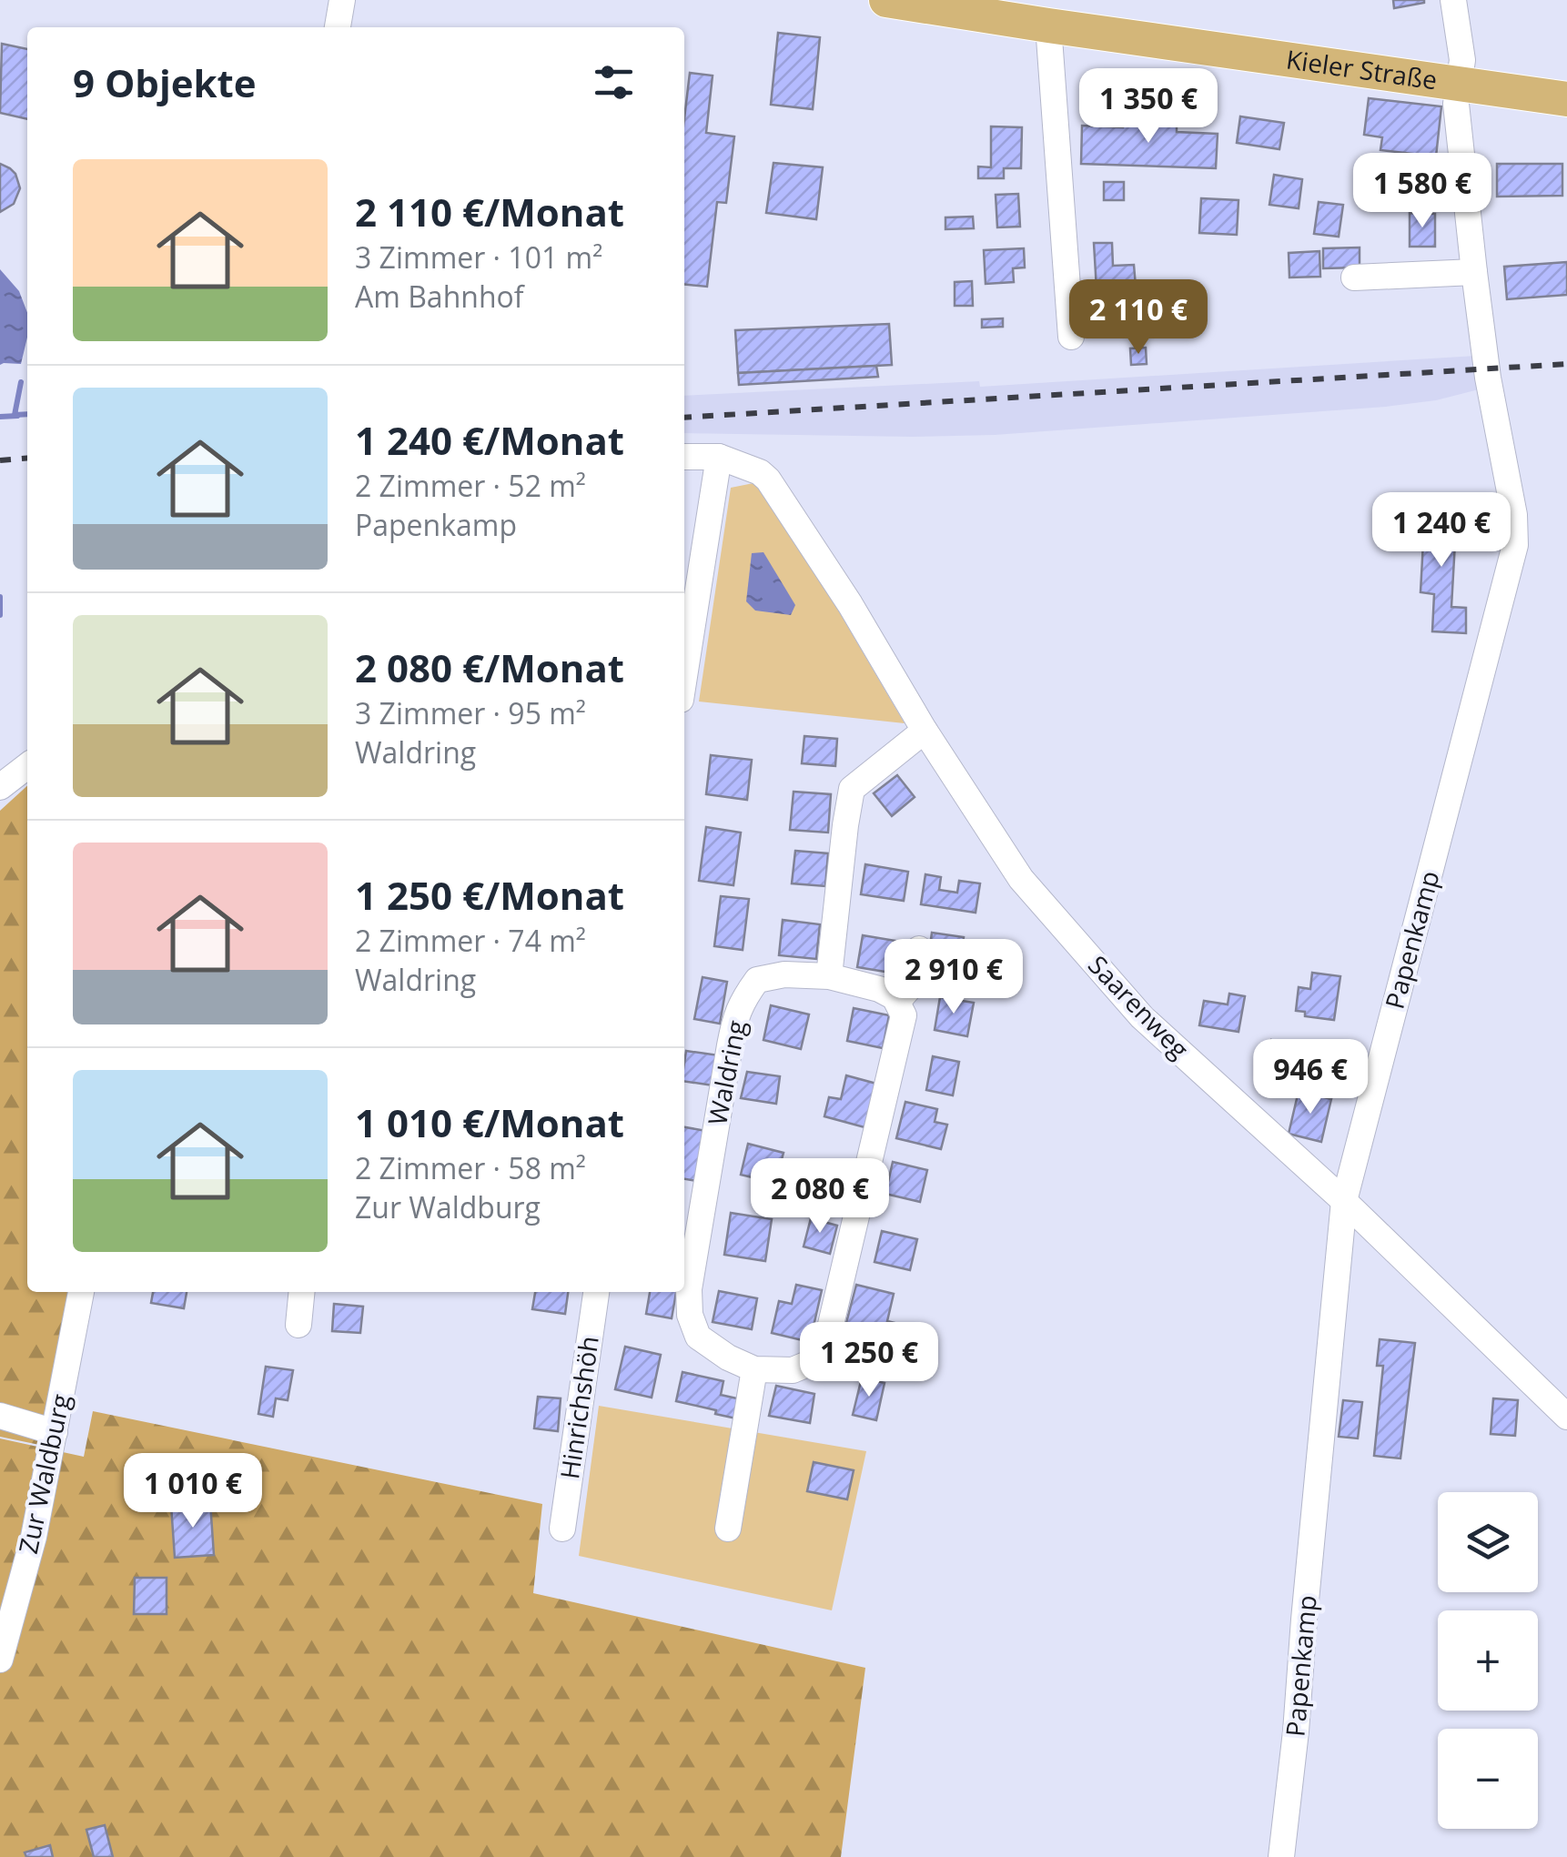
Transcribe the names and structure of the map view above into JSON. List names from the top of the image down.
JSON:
{
  "streets": {
    "main road": ["Kieler Straße"],
    "street": [
      "Papenkamp",
      "Saarenweg",
      "Waldring",
      "Hinrichshöh",
      "Zur Waldburg"
    ]
  },
  "crossings": [
    ["Kieler Straße", "Papenkamp"],
    ["Papenkamp", "Saarenweg"]
  ],
  "page": {
    "heading": "9 Objekte",
    "price": [
      "1 350 €",
      "1 580 €",
      "2 110 €",
      "1 240 €",
      "2 910 €",
      "946 €",
      "2 080 €",
      "1 250 €",
      "1 010 €"
    ],
    "list": [
      {
        "name": "2 110 €/Monat",
        "note": "3 Zimmer · 101 m² · Am Bahnhof"
      },
      {
        "name": "1 240 €/Monat",
        "note": "2 Zimmer · 52 m² · Papenkamp"
      },
      {
        "name": "2 080 €/Monat",
        "note": "3 Zimmer · 95 m² · Waldring"
      },
      {
        "name": "1 250 €/Monat",
        "note": "2 Zimmer · 74 m² · Waldring"
      },
      {
        "name": "1 010 €/Monat",
        "note": "2 Zimmer · 58 m² · Zur Waldburg"
      }
    ],
    "map_buttons": ["+", "−"]
  }
}
